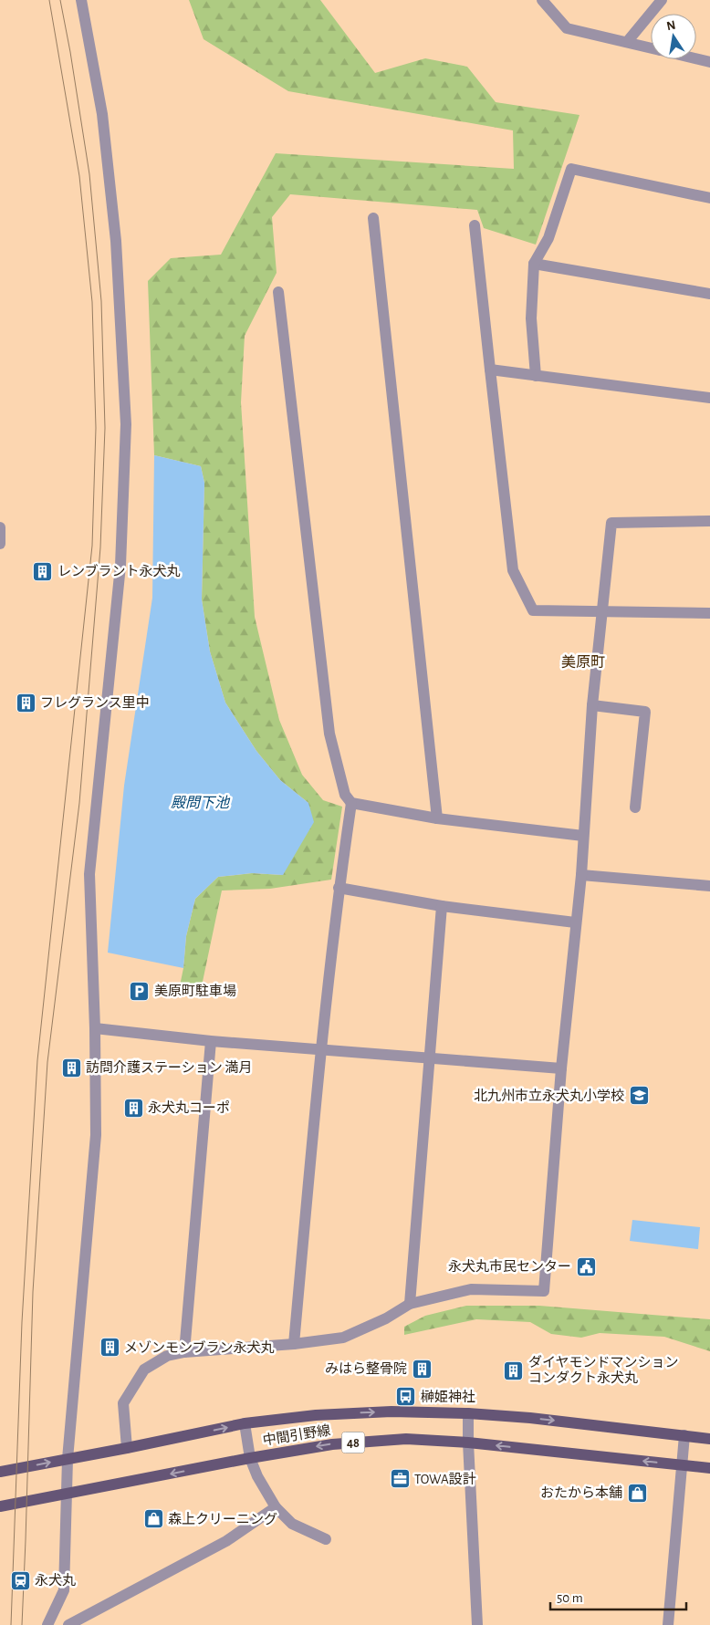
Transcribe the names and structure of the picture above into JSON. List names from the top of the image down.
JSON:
{
  "streets": {
    "main road": ["中間引野線", "48"]
  },
  "districts": ["美原町"],
  "water": ["殿問下池"],
  "places": {
    "building": [
      "レンブラント永犬丸",
      "フレグランス里中",
      "訪問介護ステーション 満月",
      "永犬丸コーポ",
      "メゾンモンブラン永犬丸",
      "みはら整骨院",
      "ダイヤモンドマンション コンダクト永犬丸"
    ],
    "parking": ["美原町駐車場"],
    "school or university": ["北九州市立永犬丸小学校"],
    "public building": ["永犬丸市民センター"],
    "bus stop": ["榊姫神社"],
    "office": ["TOWA設計"],
    "shop": ["おたから本舗", "森上クリーニング"],
    "station": ["永犬丸"]
  },
  "scale_bar": "50 m",
  "north": "top"
}
